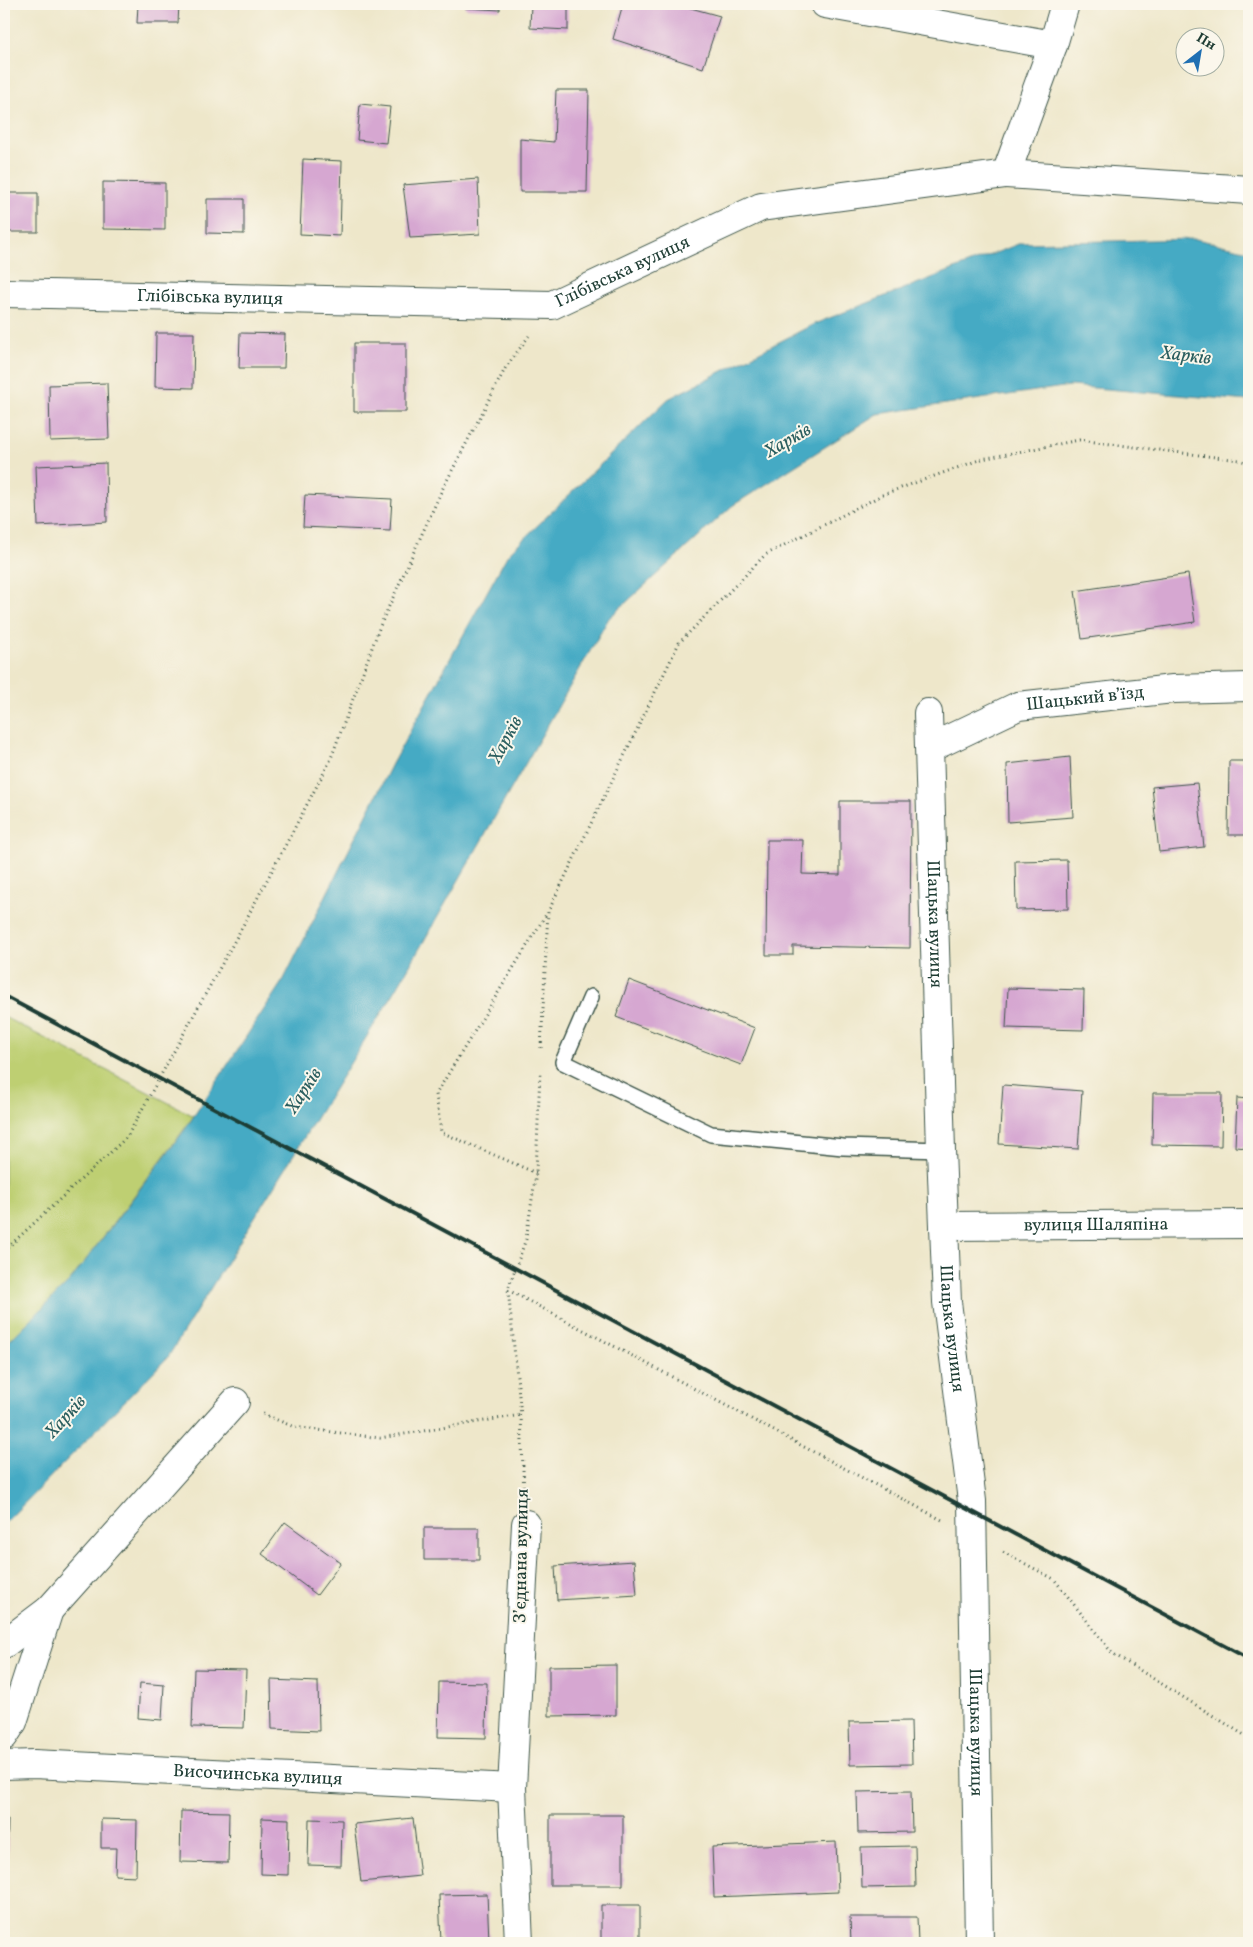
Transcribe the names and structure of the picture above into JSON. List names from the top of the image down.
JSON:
{
  "streets": {
    "street": [
      "Глібівська вулиця",
      "Шацький в’їзд",
      "Шацька вулиця",
      "вулиця Шаляпіна",
      "З’єднана вулиця",
      "Височинська вулиця"
    ]
  },
  "crossings": [
    ["Шацький в’їзд", "Шацька вулиця"],
    ["Шацька вулиця", "вулиця Шаляпіна"],
    ["З’єднана вулиця", "Височинська вулиця"]
  ],
  "water": ["Харків"],
  "north": "top right"
}
